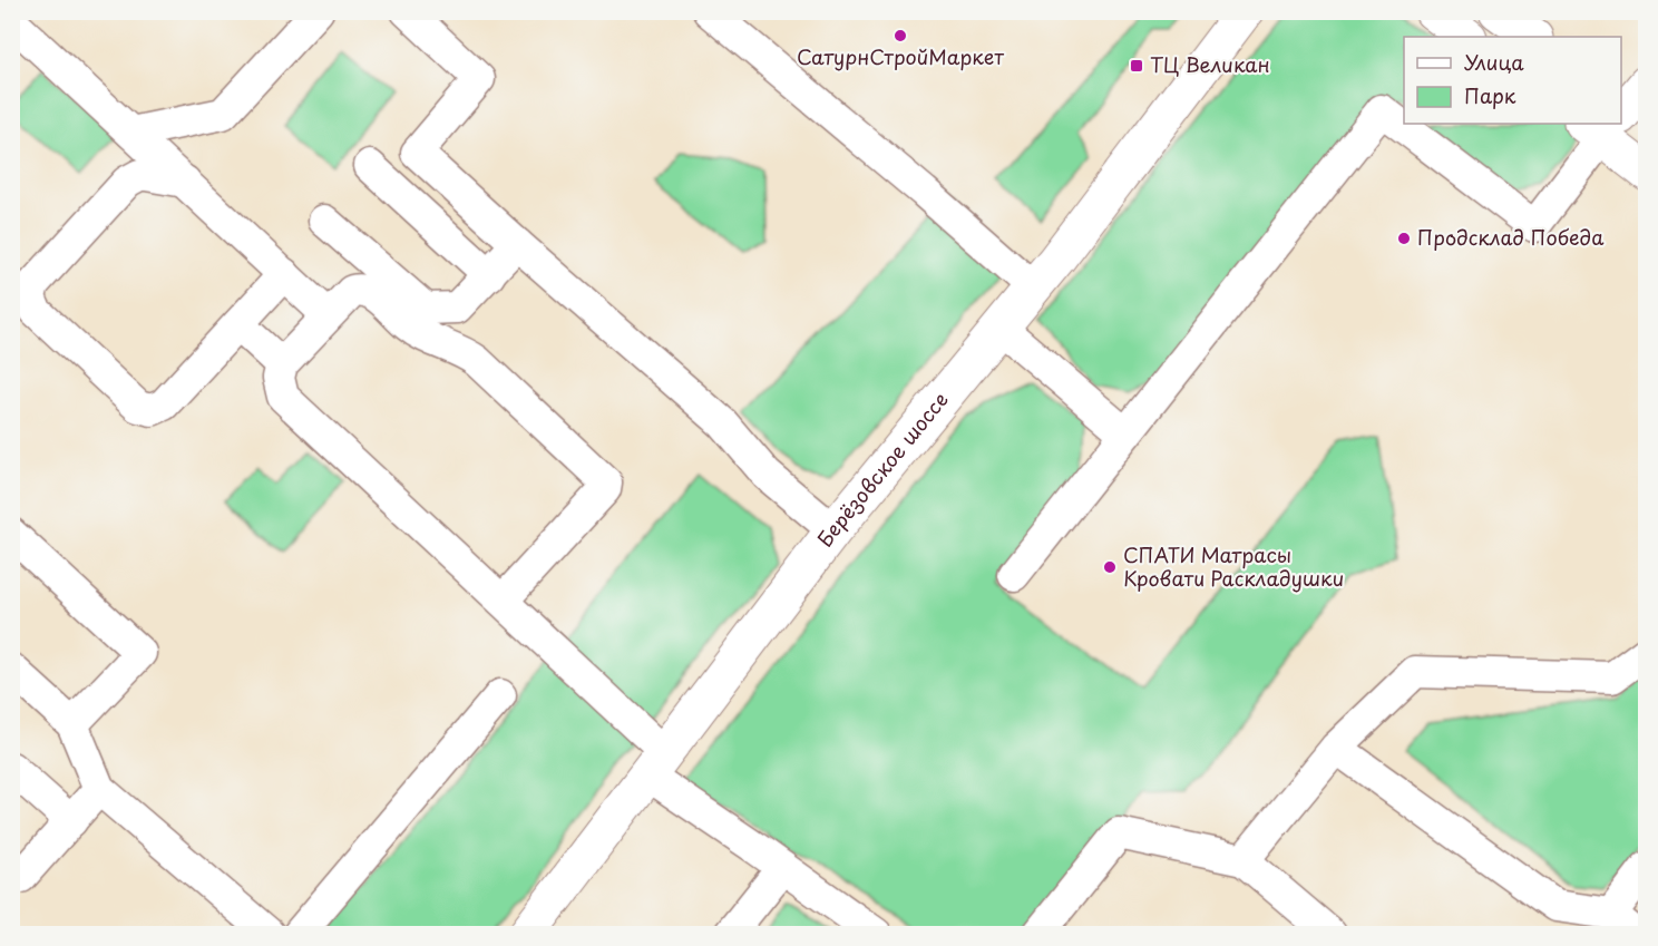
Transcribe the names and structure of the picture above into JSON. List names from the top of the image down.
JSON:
{
  "streets": {
    "main road": ["Берёзовское шоссе"]
  },
  "places": {
    "other": ["СатурнСтройМаркет", "Продсклад Победа", "СПАТИ Матрасы Кровати Раскладушки"],
    "transit": ["ТЦ Великан"]
  },
  "legend": ["Улица", "Парк"]
}
